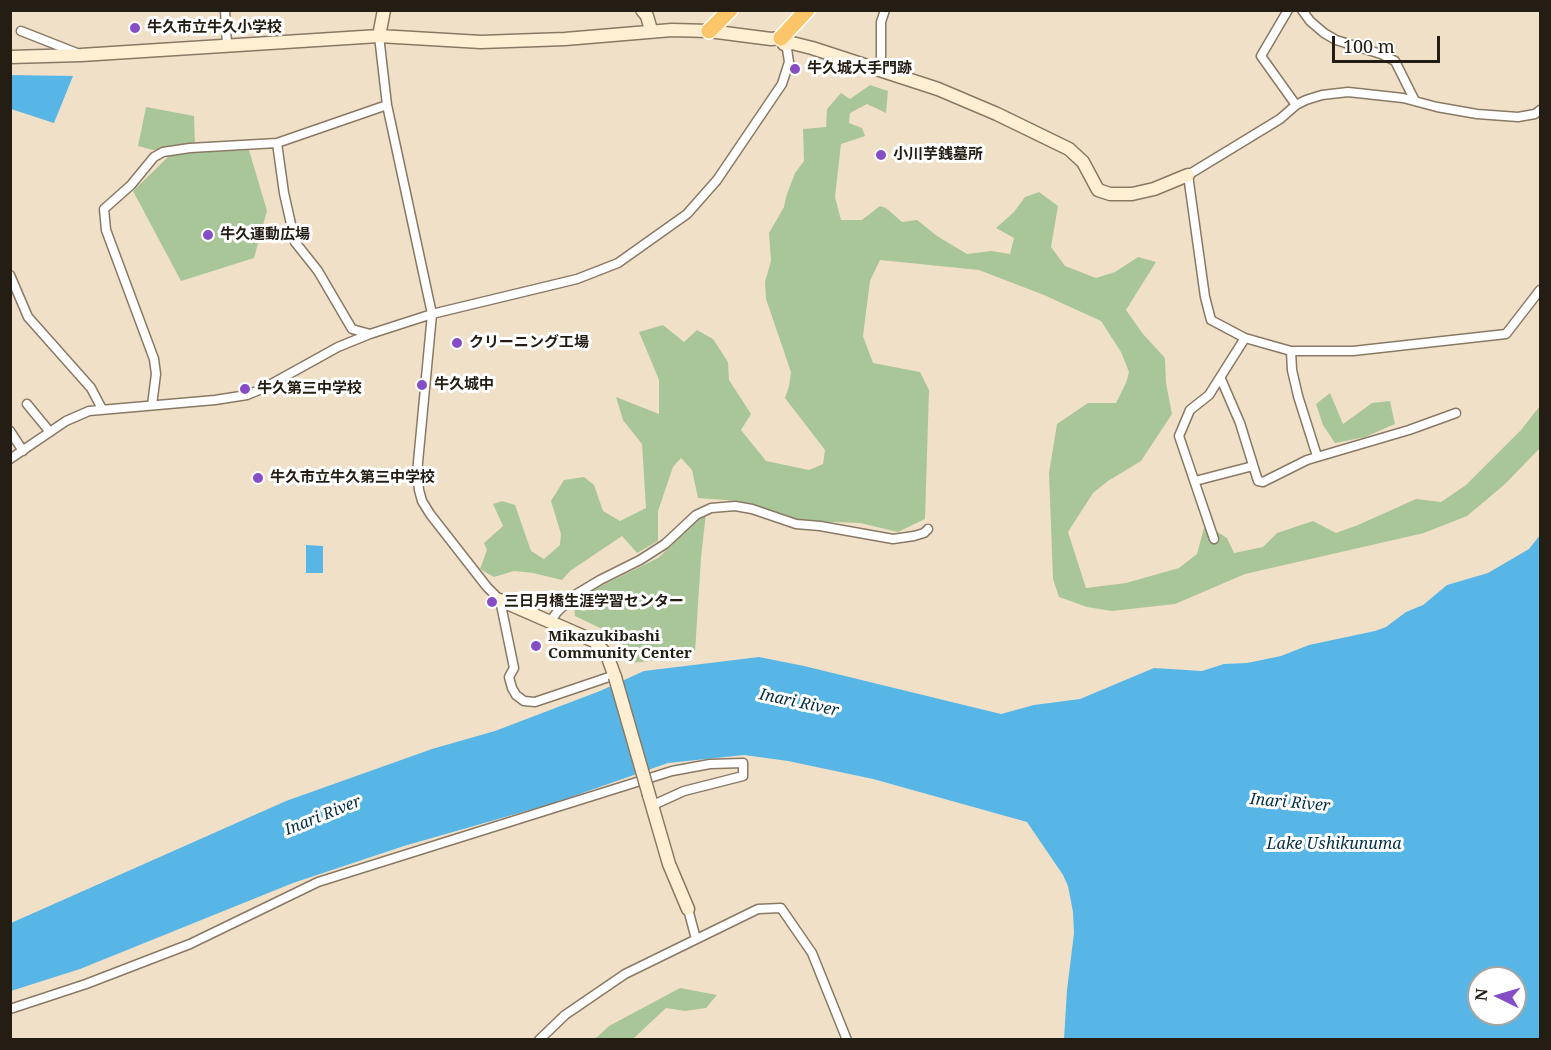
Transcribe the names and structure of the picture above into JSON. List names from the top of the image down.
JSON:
{
  "water": ["Inari River", "Lake Ushikunuma"],
  "places": [
    "牛久市立牛久小学校",
    "牛久城大手門跡",
    "小川芋銭墓所",
    "牛久運動広場",
    "クリーニング工場",
    "牛久城中",
    "牛久第三中学校",
    "牛久市立牛久第三中学校",
    "三日月橋生涯学習センター",
    "Mikazukibashi Community Center"
  ],
  "scale_bar": "100 m",
  "north": "left"
}
